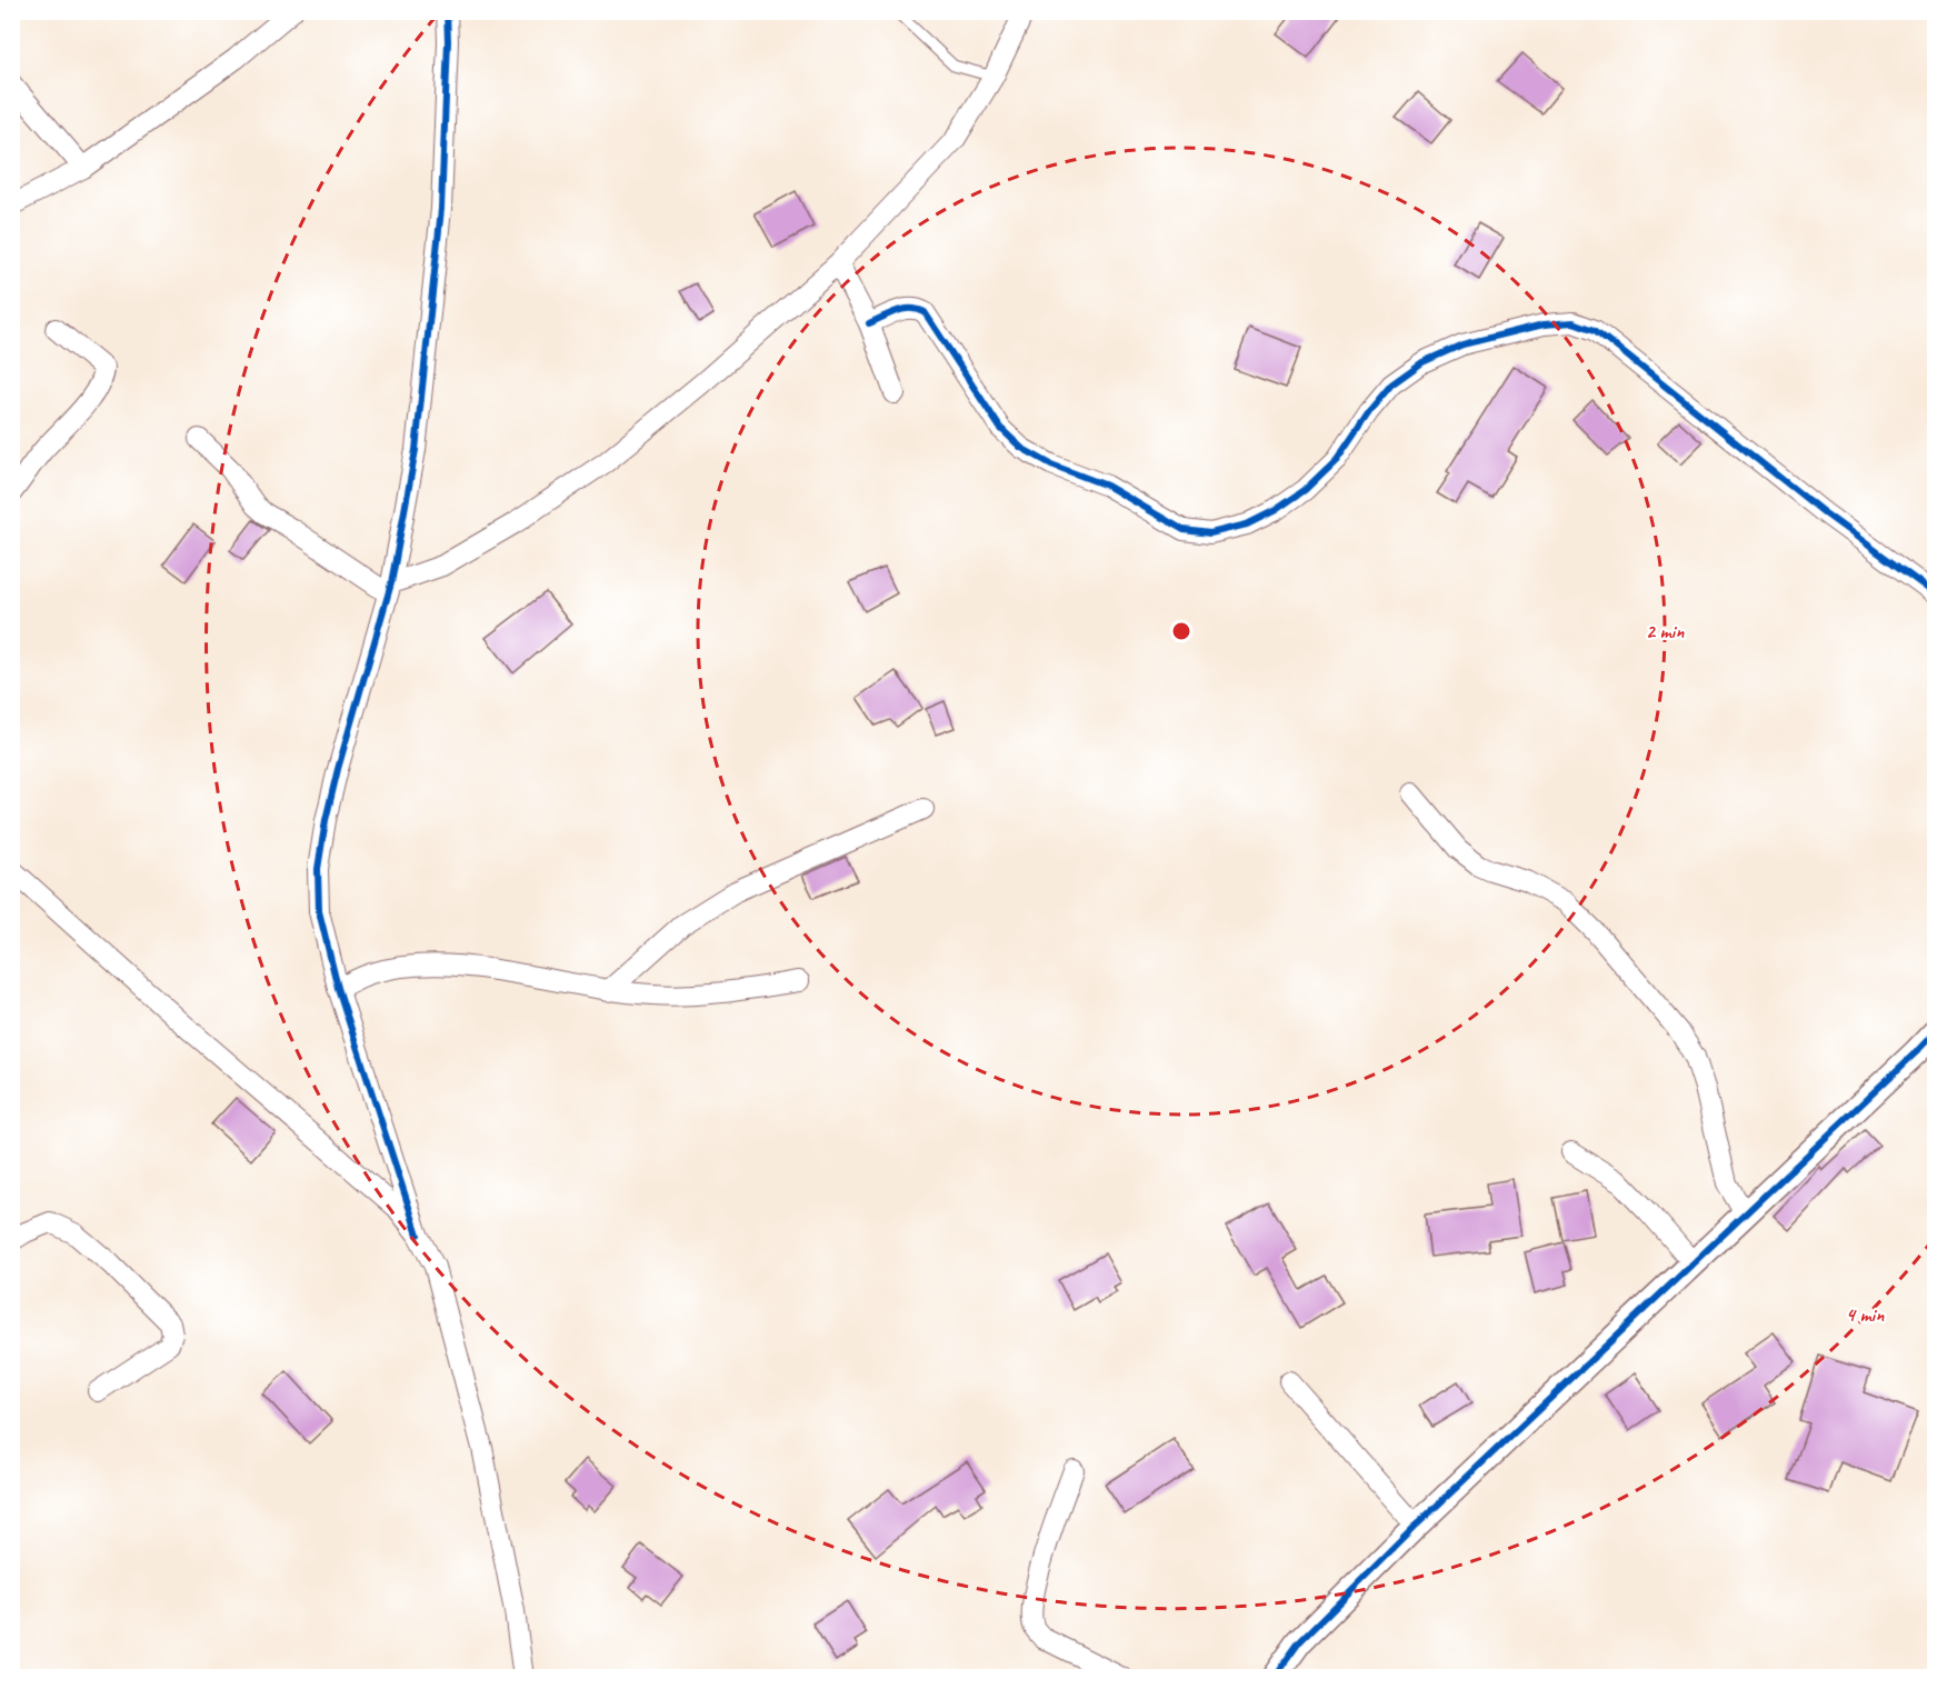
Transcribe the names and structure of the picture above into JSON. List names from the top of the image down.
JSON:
{
  "rings": ["2 min", "4 min"]
}
